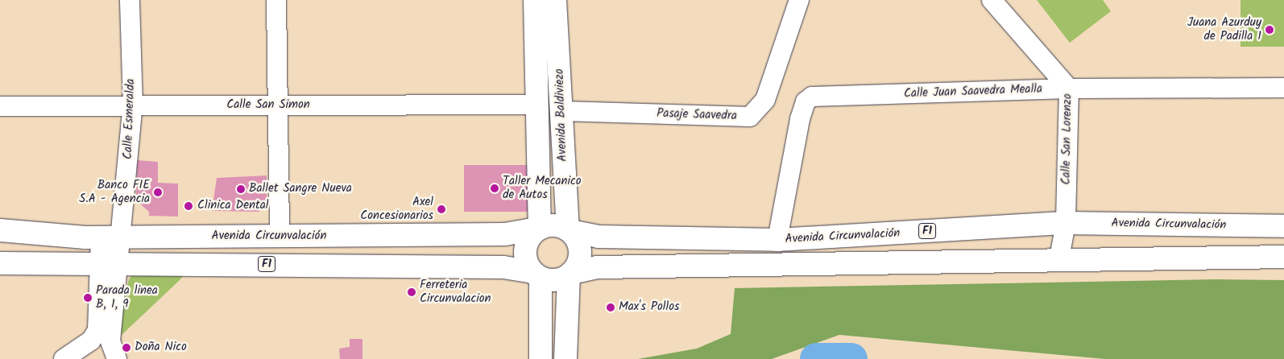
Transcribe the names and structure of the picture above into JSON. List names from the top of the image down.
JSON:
{
  "streets": {
    "main road": ["Avenida Baldiviezo", "Avenida Circunvalación", "F1"],
    "street": [
      "Calle Juan Saavedra Mealla",
      "Calle San Simon",
      "Pasaje Saavedra",
      "Calle Esmeralda",
      "Calle San Lorenzo"
    ]
  },
  "crossings": [
    ["Calle Juan Saavedra Mealla", "Calle San Lorenzo"],
    ["Calle Juan Saavedra Mealla", "Avenida Circunvalación"],
    ["Calle San Simon", "Avenida Baldiviezo"],
    ["Calle San Simon", "Calle Esmeralda"],
    ["Avenida Baldiviezo", "Pasaje Saavedra"],
    ["Avenida Baldiviezo", "Avenida Circunvalación"],
    ["Avenida Baldiviezo", "F1"],
    ["Calle Esmeralda", "Avenida Circunvalación"],
    ["Calle Esmeralda", "F1"],
    ["Calle San Lorenzo", "Avenida Circunvalación"],
    ["Avenida Circunvalación", "F1"]
  ],
  "places": [
    "Juana Azurduy de Padilla 1",
    "Taller Mecanico de Autos",
    "Ballet Sangre Nueva",
    "Banco FIE S.A - Agencia",
    "Clinica Dental",
    "Axel Concesionarios",
    "Ferreteria Circunvalacion",
    "Parada linea B, 1, 9",
    "Max's Pollos",
    "Doña Nico"
  ]
}
